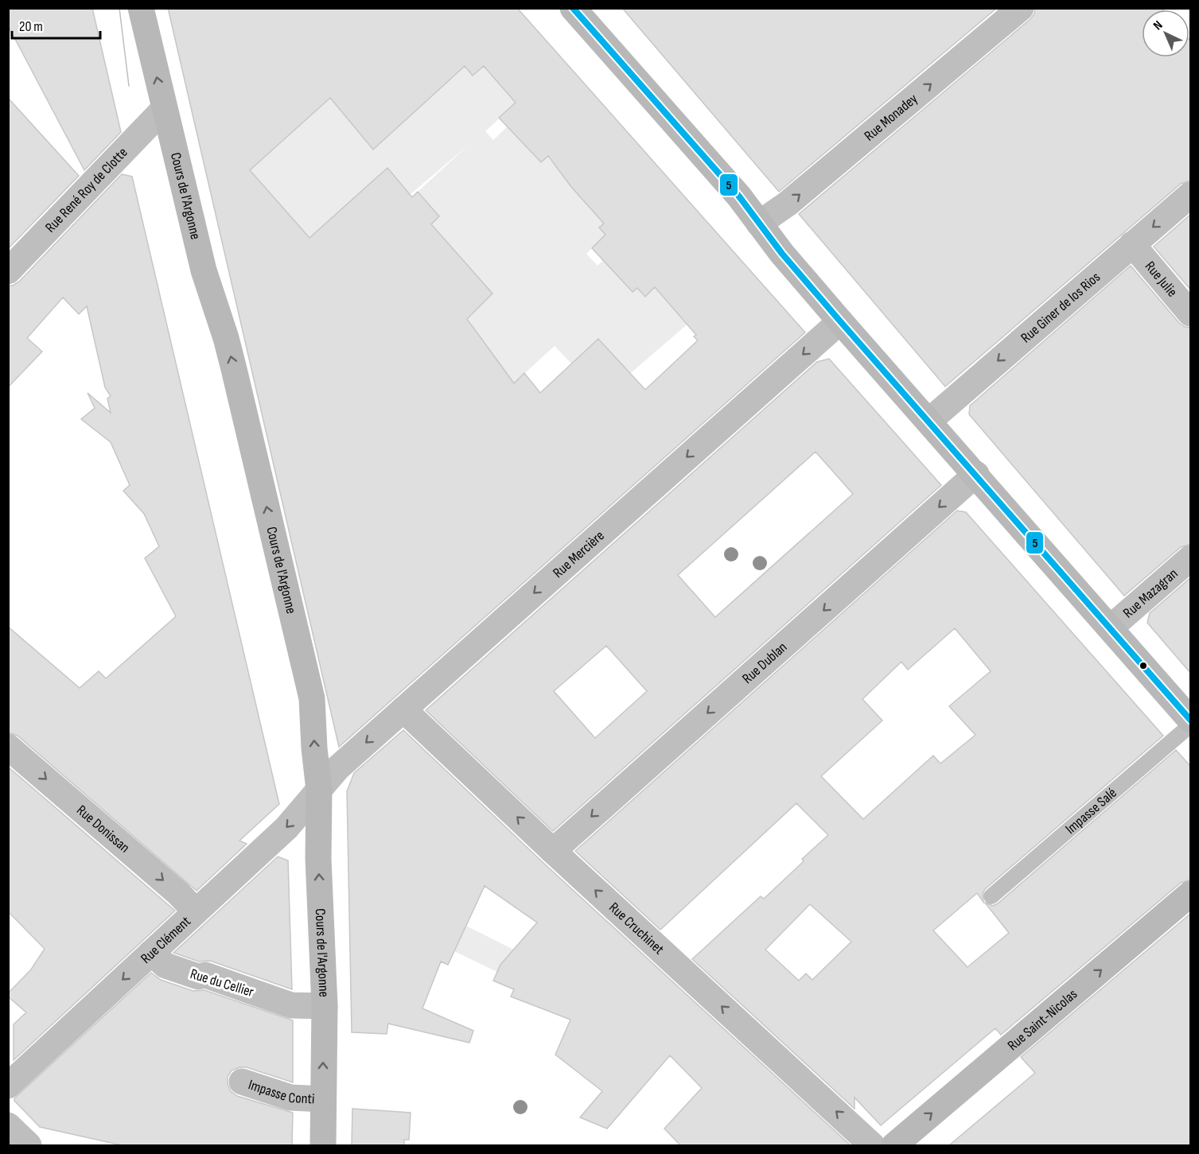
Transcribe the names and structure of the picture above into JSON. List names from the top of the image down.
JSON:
{
  "streets": {
    "street": [
      "Rue Monadey",
      "Rue René Roy de Clotte",
      "Cours de l'Argonne",
      "Rue Julie",
      "Rue Giner de los Rios",
      "Rue Mercière",
      "Rue Mazagran",
      "Rue Dublan",
      "Rue Donissan",
      "Rue Cruchinet",
      "Rue Clément",
      "Rue du Cellier",
      "Rue Saint-Nicolas",
      "Impasse Conti"
    ],
    "lane": ["Impasse Salé"]
  },
  "crossings": [
    ["Rue René Roy de Clotte", "Cours de l'Argonne"],
    ["Cours de l'Argonne", "Rue Mercière"],
    ["Cours de l'Argonne", "Rue Clément"],
    ["Cours de l'Argonne", "Rue du Cellier"],
    ["Cours de l'Argonne", "Impasse Conti"],
    ["Rue Julie", "Rue Giner de los Rios"],
    ["Rue Mercière", "Rue Cruchinet"],
    ["Rue Mercière", "Rue Clément"],
    ["Rue Dublan", "Rue Cruchinet"],
    ["Rue Donissan", "Rue Clément"],
    ["Rue Clément", "Rue du Cellier"]
  ],
  "one_way": [
    "Rue Monadey",
    "Cours de l'Argonne",
    "Rue Giner de los Rios",
    "Rue Mercière",
    "Rue Dublan",
    "Rue Donissan",
    "Rue Cruchinet",
    "Rue Clément",
    "Rue Saint-Nicolas"
  ],
  "lines": ["transit line 5"],
  "scale_bar": "20 m",
  "north": "top left"
}
